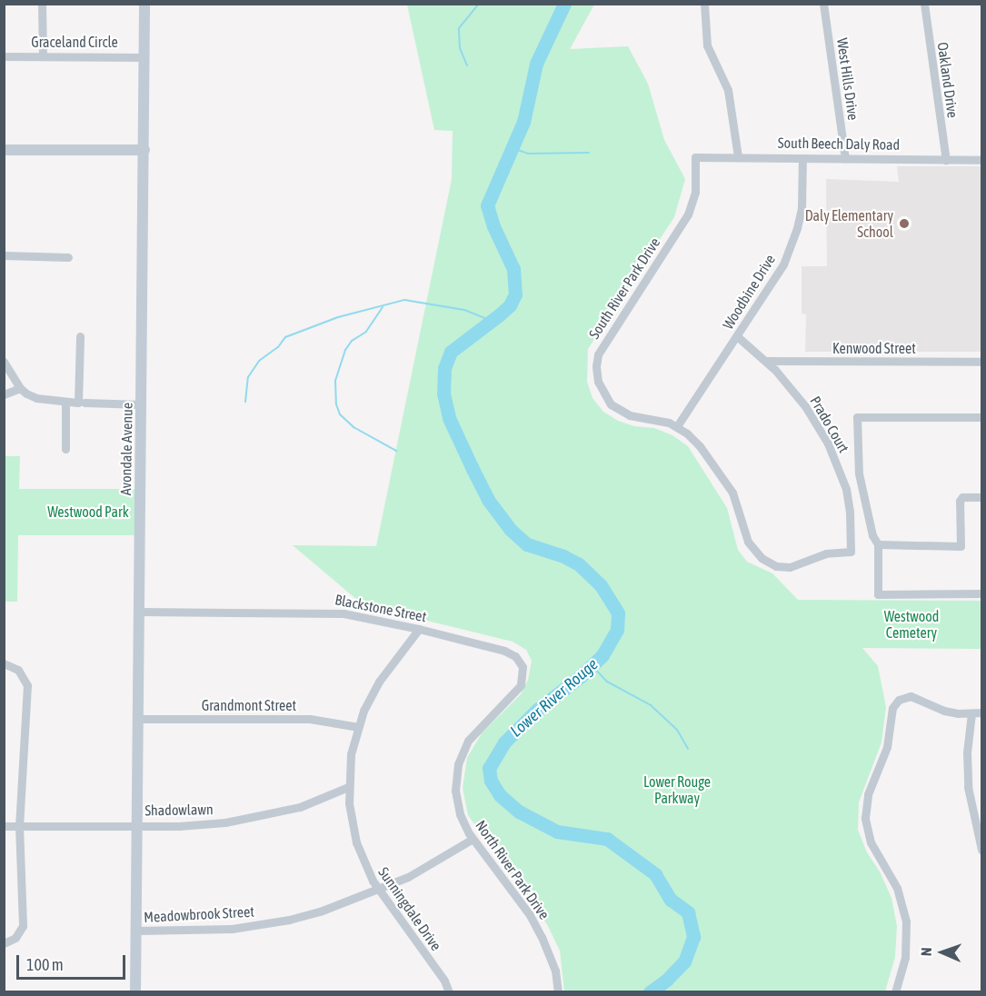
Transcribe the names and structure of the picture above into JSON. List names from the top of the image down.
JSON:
{
  "streets": {
    "street": [
      "Graceland Circle",
      "West Hills Drive",
      "Oakland Drive",
      "South Beech Daly Road",
      "South River Park Drive",
      "Woodbine Drive",
      "Kenwood Street",
      "Prado Court",
      "Avondale Avenue",
      "Blackstone Street",
      "Grandmont Street",
      "Shadowlawn",
      "North River Park Drive",
      "Sunningdale Drive",
      "Meadowbrook Street"
    ]
  },
  "crossings": [
    ["Graceland Circle", "Avondale Avenue"],
    ["West Hills Drive", "South Beech Daly Road"],
    ["Oakland Drive", "South Beech Daly Road"],
    ["South Beech Daly Road", "South River Park Drive"],
    ["South Beech Daly Road", "Woodbine Drive"],
    ["South River Park Drive", "Woodbine Drive"],
    ["South River Park Drive", "Prado Court"],
    ["Woodbine Drive", "Prado Court"],
    ["Kenwood Street", "Prado Court"],
    ["Avondale Avenue", "Blackstone Street"],
    ["Avondale Avenue", "Grandmont Street"],
    ["Avondale Avenue", "Shadowlawn"],
    ["Avondale Avenue", "Meadowbrook Street"],
    ["Blackstone Street", "North River Park Drive"],
    ["Blackstone Street", "Sunningdale Drive"],
    ["Grandmont Street", "Sunningdale Drive"],
    ["Shadowlawn", "Sunningdale Drive"],
    ["North River Park Drive", "Meadowbrook Street"],
    ["Sunningdale Drive", "Meadowbrook Street"]
  ],
  "water": ["Lower River Rouge"],
  "parks": ["Westwood Park", "Westwood Cemetery", "Lower Rouge Parkway"],
  "places": ["Daly Elementary School"],
  "scale_bar": "100 m",
  "north": "left"
}
